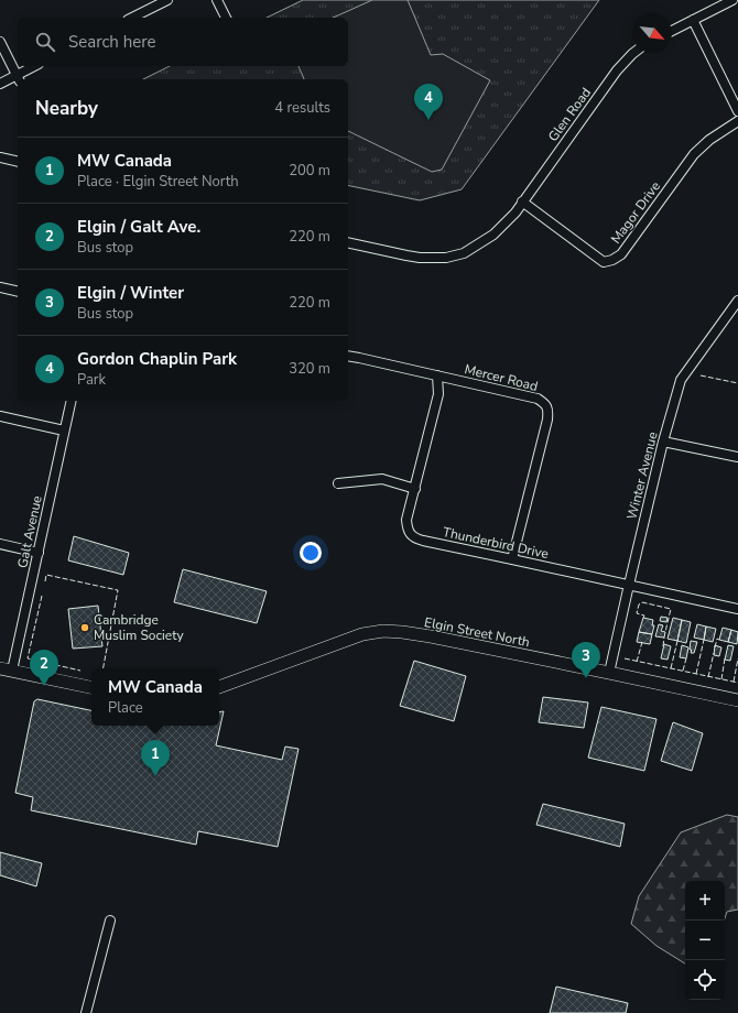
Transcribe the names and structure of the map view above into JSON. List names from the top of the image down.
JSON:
{
  "streets": {
    "street": [
      "Glen Road",
      "Magor Drive",
      "Mercer Road",
      "Winter Avenue",
      "Galt Avenue",
      "Thunderbird Drive",
      "Elgin Street North"
    ]
  },
  "crossings": [
    ["Glen Road", "Magor Drive"],
    ["Mercer Road", "Thunderbird Drive"],
    ["Winter Avenue", "Thunderbird Drive"],
    ["Winter Avenue", "Elgin Street North"]
  ],
  "places": ["Cambridge Muslim Society"],
  "north": "bottom right",
  "page": {
    "search": "Search here",
    "heading": ["Nearby", "4 results"],
    "pins": [
      "4",
      "3",
      "2",
      "1"
    ],
    "list": [
      {
        "mark": "1",
        "name": "MW Canada",
        "note": "Place · Elgin Street North",
        "value": "200 m"
      },
      {
        "mark": "2",
        "name": "Elgin / Galt Ave.",
        "note": "Bus stop",
        "value": "220 m"
      },
      {
        "mark": "3",
        "name": "Elgin / Winter",
        "note": "Bus stop",
        "value": "220 m"
      },
      {
        "mark": "4",
        "name": "Gordon Chaplin Park",
        "note": "Park",
        "value": "320 m"
      }
    ],
    "popup": ["MW Canada", "Place"],
    "map_buttons": ["+", "−"]
  }
}
